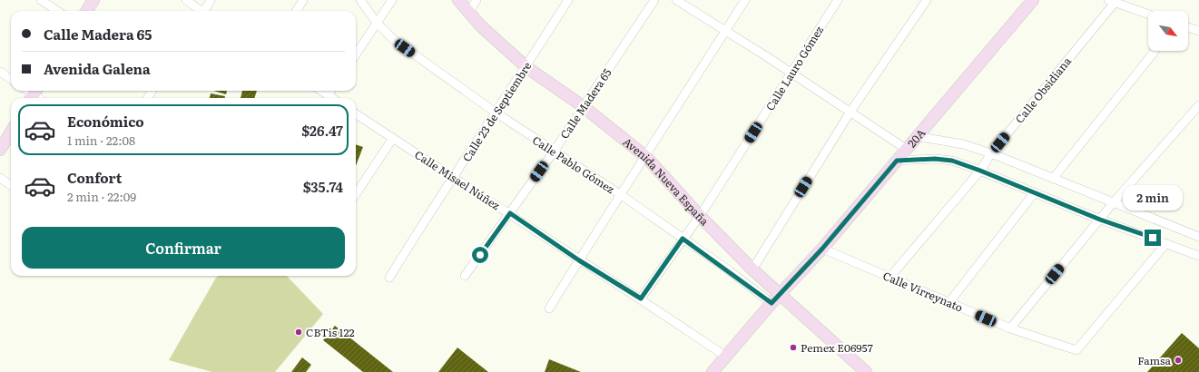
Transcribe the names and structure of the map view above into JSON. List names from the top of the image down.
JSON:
{
  "streets": {
    "main road": ["20A", "Avenida Nueva España"],
    "street": [
      "Calle Lauro Gómez",
      "Calle Obsidiana",
      "Calle Madera 65",
      "Calle 23 de Septiembre",
      "Calle Pablo Gómez",
      "Calle Misael Núñez",
      "Calle Virreynato"
    ]
  },
  "crossings": [
    ["Calle Lauro Gómez", "Calle Pablo Gómez"],
    ["Calle Lauro Gómez", "Calle Misael Núñez"],
    ["Calle Lauro Gómez", "Avenida Nueva España"],
    ["Calle Obsidiana", "Calle Virreynato"],
    ["Calle Madera 65", "Calle Pablo Gómez"],
    ["Calle Madera 65", "Calle Misael Núñez"],
    ["Calle Madera 65", "Avenida Nueva España"],
    ["Calle 23 de Septiembre", "Calle Pablo Gómez"],
    ["Calle 23 de Septiembre", "Calle Misael Núñez"],
    ["Calle 23 de Septiembre", "Avenida Nueva España"],
    ["20A", "Calle Pablo Gómez"],
    ["20A", "Calle Misael Núñez"],
    ["20A", "Avenida Nueva España"],
    ["20A", "Calle Virreynato"],
    ["Calle Pablo Gómez", "Avenida Nueva España"]
  ],
  "places": ["CBTis 122", "Pemex E06957", "Famsa"],
  "north": "bottom right",
  "page": {
    "banner": ["Calle Madera 65", "Avenida Galena"],
    "list": [
      {
        "name": "Económico",
        "note": "1 min · 22:08",
        "value": "$26.47"
      },
      {
        "name": "Confort",
        "note": "2 min · 22:09",
        "value": "$35.74"
      }
    ],
    "bubble": "2 min",
    "buttons": "Confirmar"
  }
}
